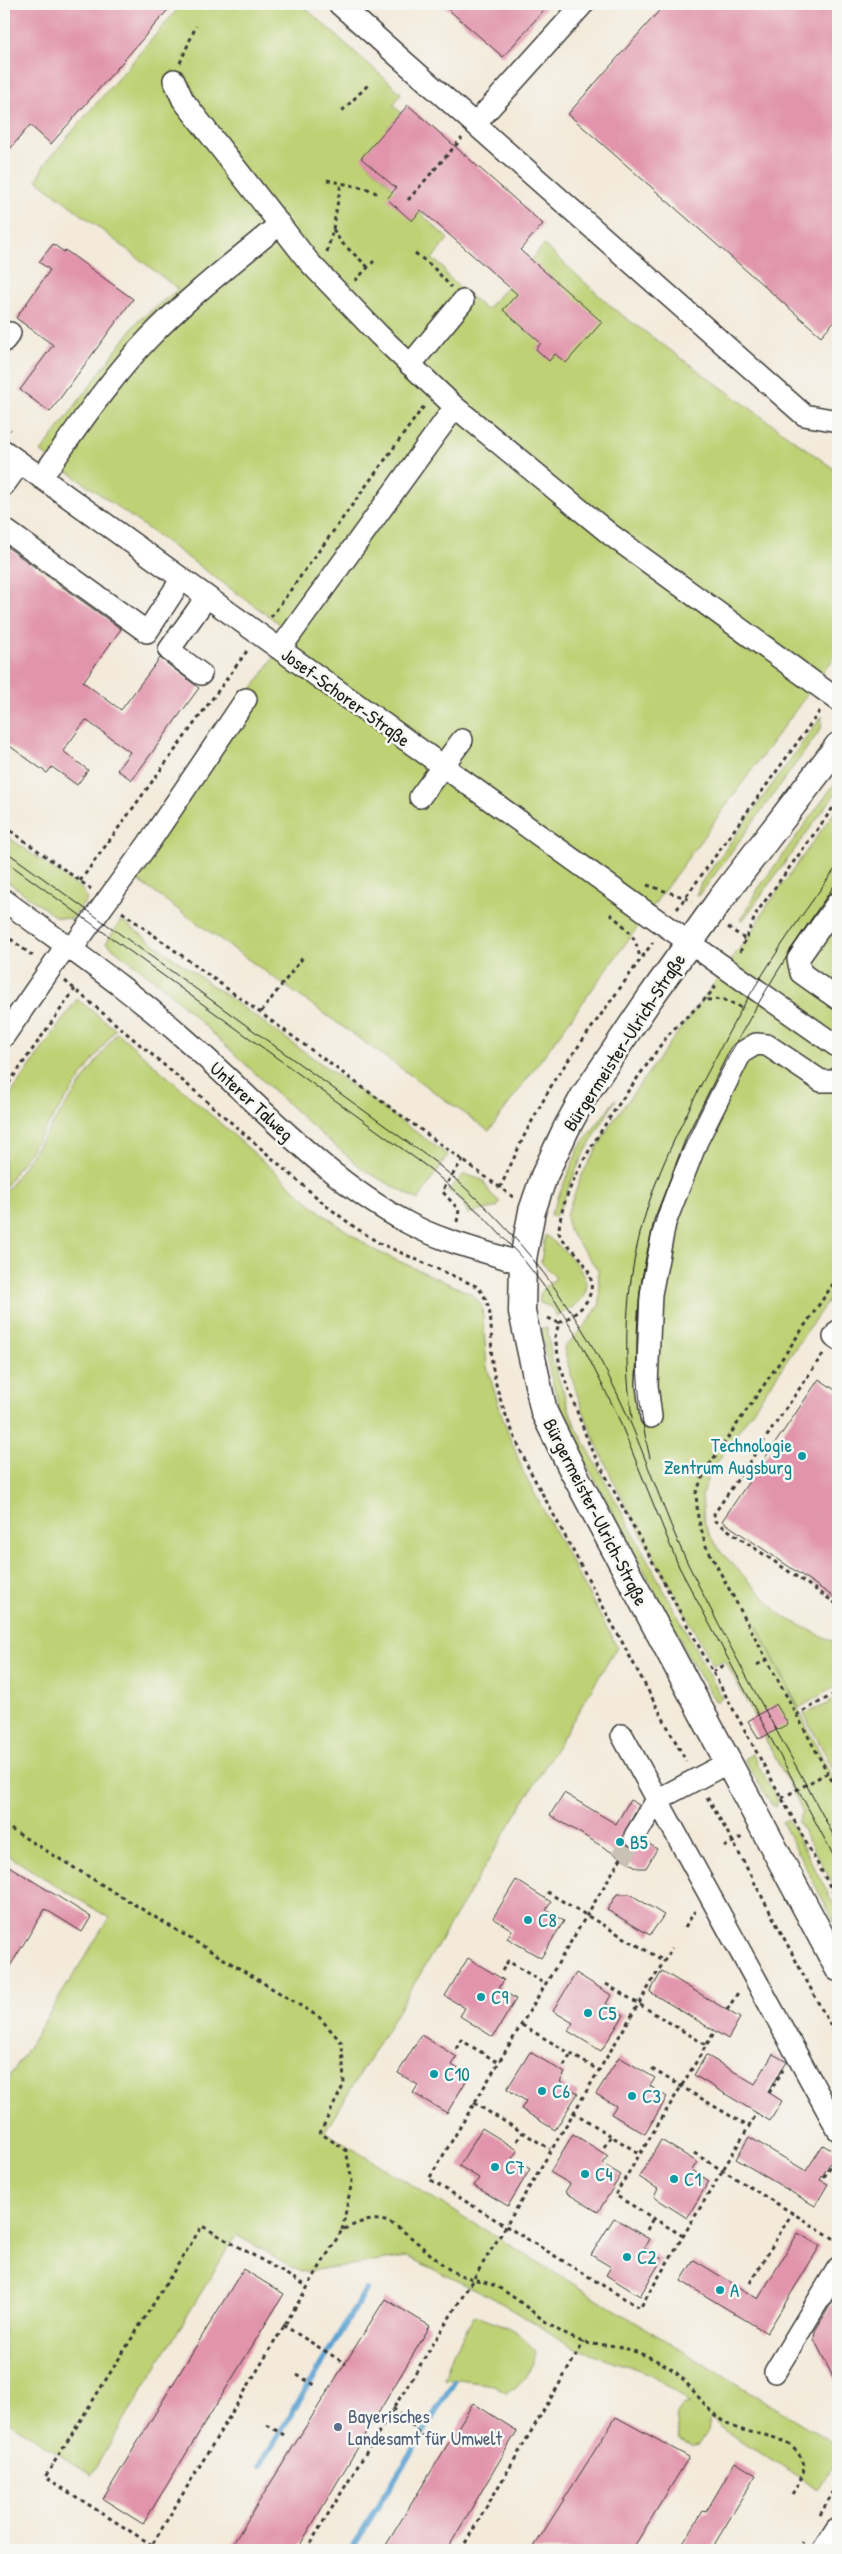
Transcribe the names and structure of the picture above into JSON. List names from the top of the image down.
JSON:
{
  "streets": {
    "main road": ["Bürgermeister-Ulrich-Straße"],
    "street": ["Josef-Schorer-Straße", "Unterer Talweg"]
  },
  "crossings": [
    ["Josef-Schorer-Straße", "Bürgermeister-Ulrich-Straße"],
    ["Bürgermeister-Ulrich-Straße", "Unterer Talweg"]
  ],
  "places": [
    "Technologie Zentrum Augsburg",
    "B5",
    "C8",
    "C9",
    "C5",
    "C10",
    "C6",
    "C3",
    "C7",
    "C4",
    "C1",
    "C2",
    "A",
    "Bayerisches Landesamt für Umwelt"
  ]
}
